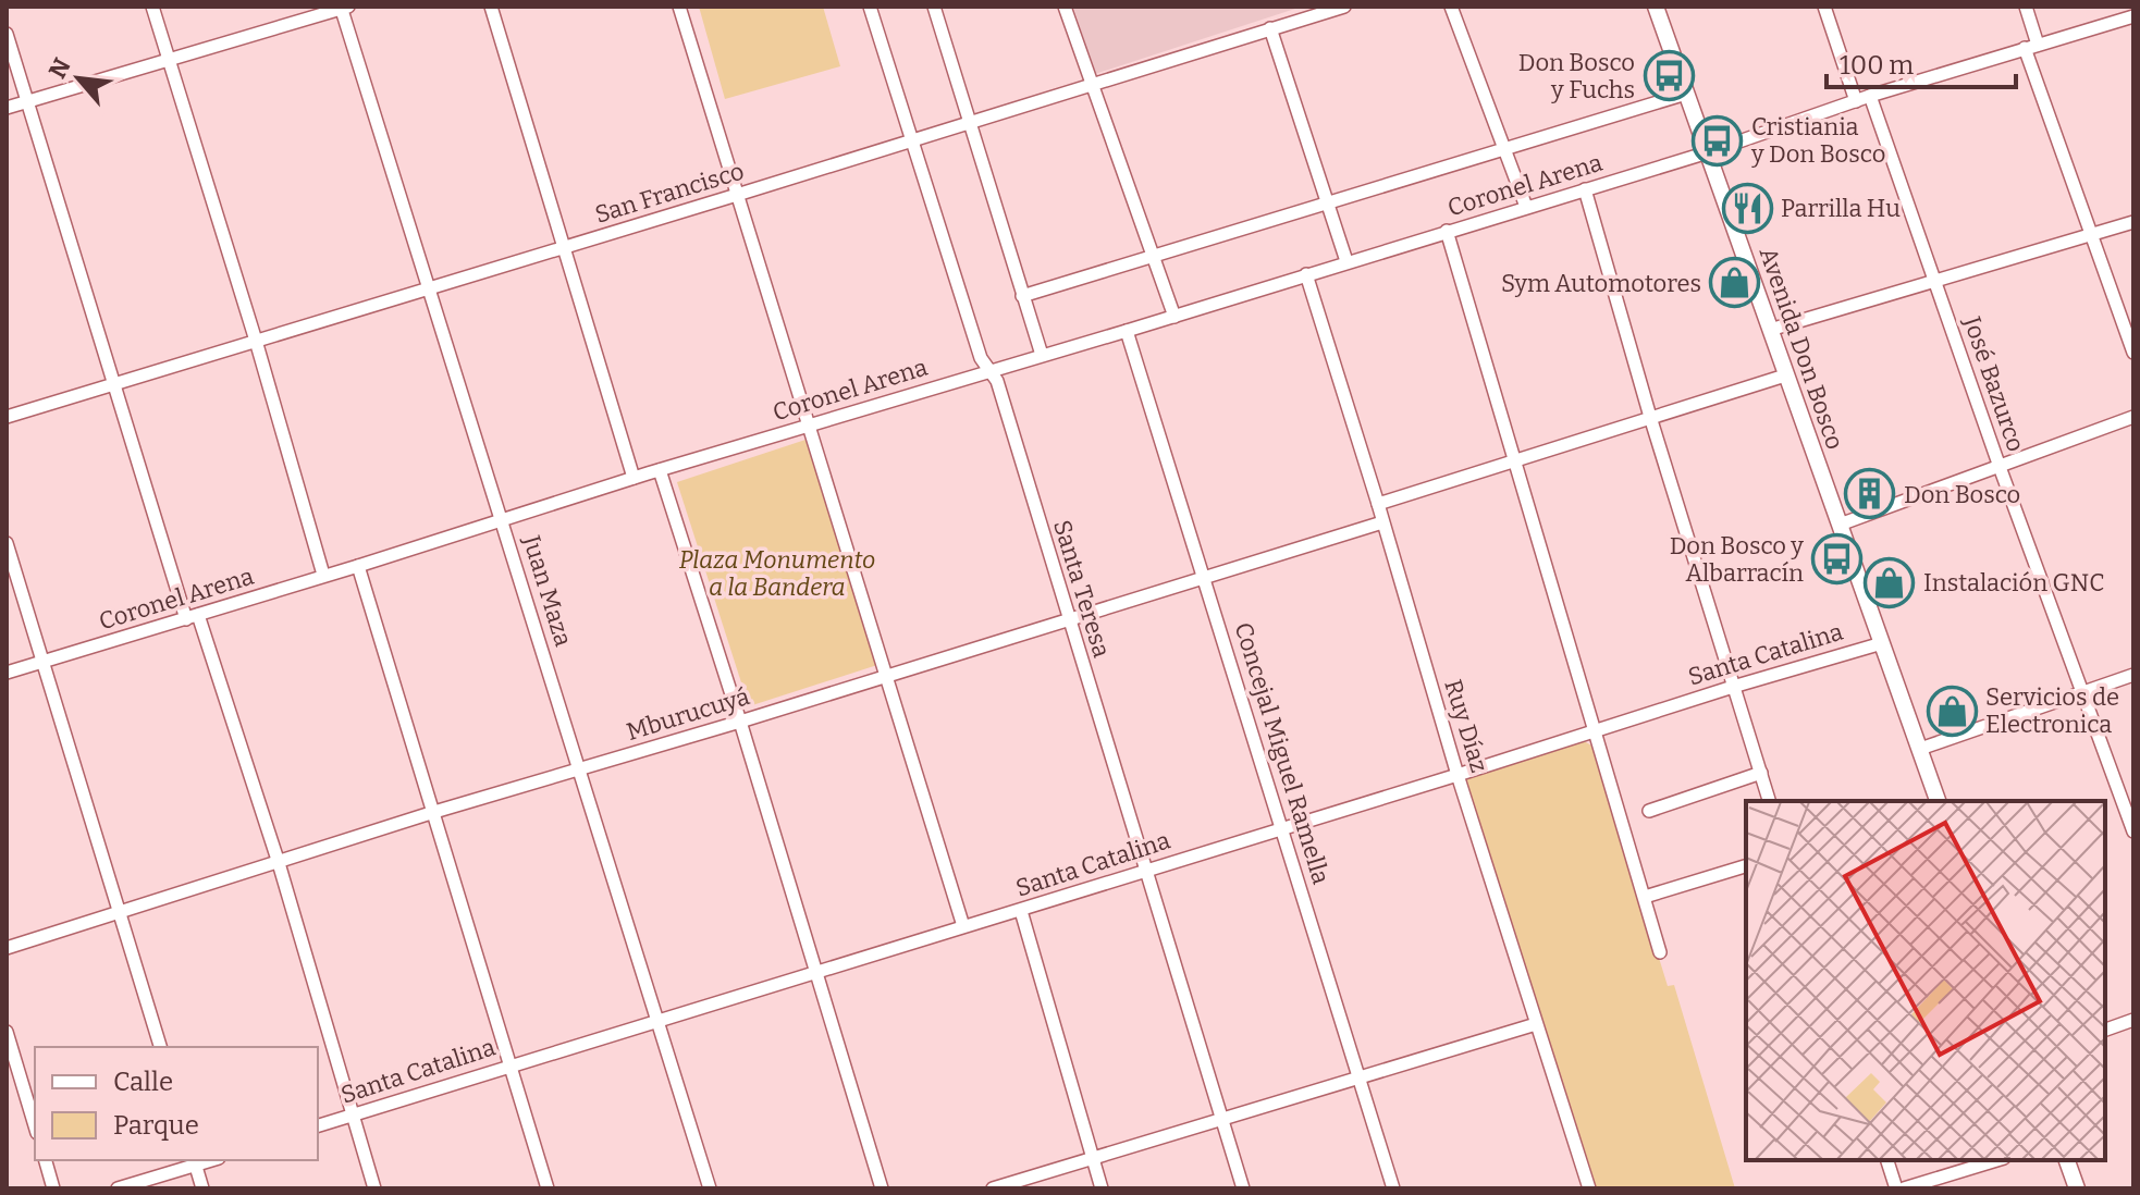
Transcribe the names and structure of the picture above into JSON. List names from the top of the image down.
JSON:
{
  "streets": {
    "main road": ["Avenida Don Bosco"],
    "street": [
      "Coronel Arena",
      "San Francisco",
      "José Bazurco",
      "Santa Teresa",
      "Juan Maza",
      "Santa Catalina",
      "Mburucuyá",
      "Ruy Díaz",
      "Concejal Miguel Ramella"
    ]
  },
  "crossings": [
    ["Coronel Arena", "Avenida Don Bosco"],
    ["Coronel Arena", "José Bazurco"],
    ["Coronel Arena", "Santa Teresa"],
    ["Coronel Arena", "Juan Maza"],
    ["Coronel Arena", "Ruy Díaz"],
    ["Coronel Arena", "Concejal Miguel Ramella"],
    ["San Francisco", "Santa Teresa"],
    ["San Francisco", "Juan Maza"],
    ["Avenida Don Bosco", "Santa Catalina"],
    ["Santa Teresa", "Santa Catalina"],
    ["Santa Teresa", "Mburucuyá"],
    ["Juan Maza", "Santa Catalina"],
    ["Juan Maza", "Mburucuyá"],
    ["Santa Catalina", "Ruy Díaz"],
    ["Santa Catalina", "Concejal Miguel Ramella"],
    ["Mburucuyá", "Ruy Díaz"],
    ["Mburucuyá", "Concejal Miguel Ramella"]
  ],
  "parks": ["Plaza Monumento a la Bandera"],
  "places": {
    "bus stop": ["Don Bosco y Fuchs", "Cristiania y Don Bosco", "Don Bosco y Albarracín"],
    "restaurant": ["Parrilla Hu"],
    "shop": ["Sym Automotores", "Instalación GNC", "Servicios de Electronica"],
    "building": ["Don Bosco"]
  },
  "legend": ["Calle", "Parque"],
  "scale_bar": "100 m",
  "north": "top left"
}
